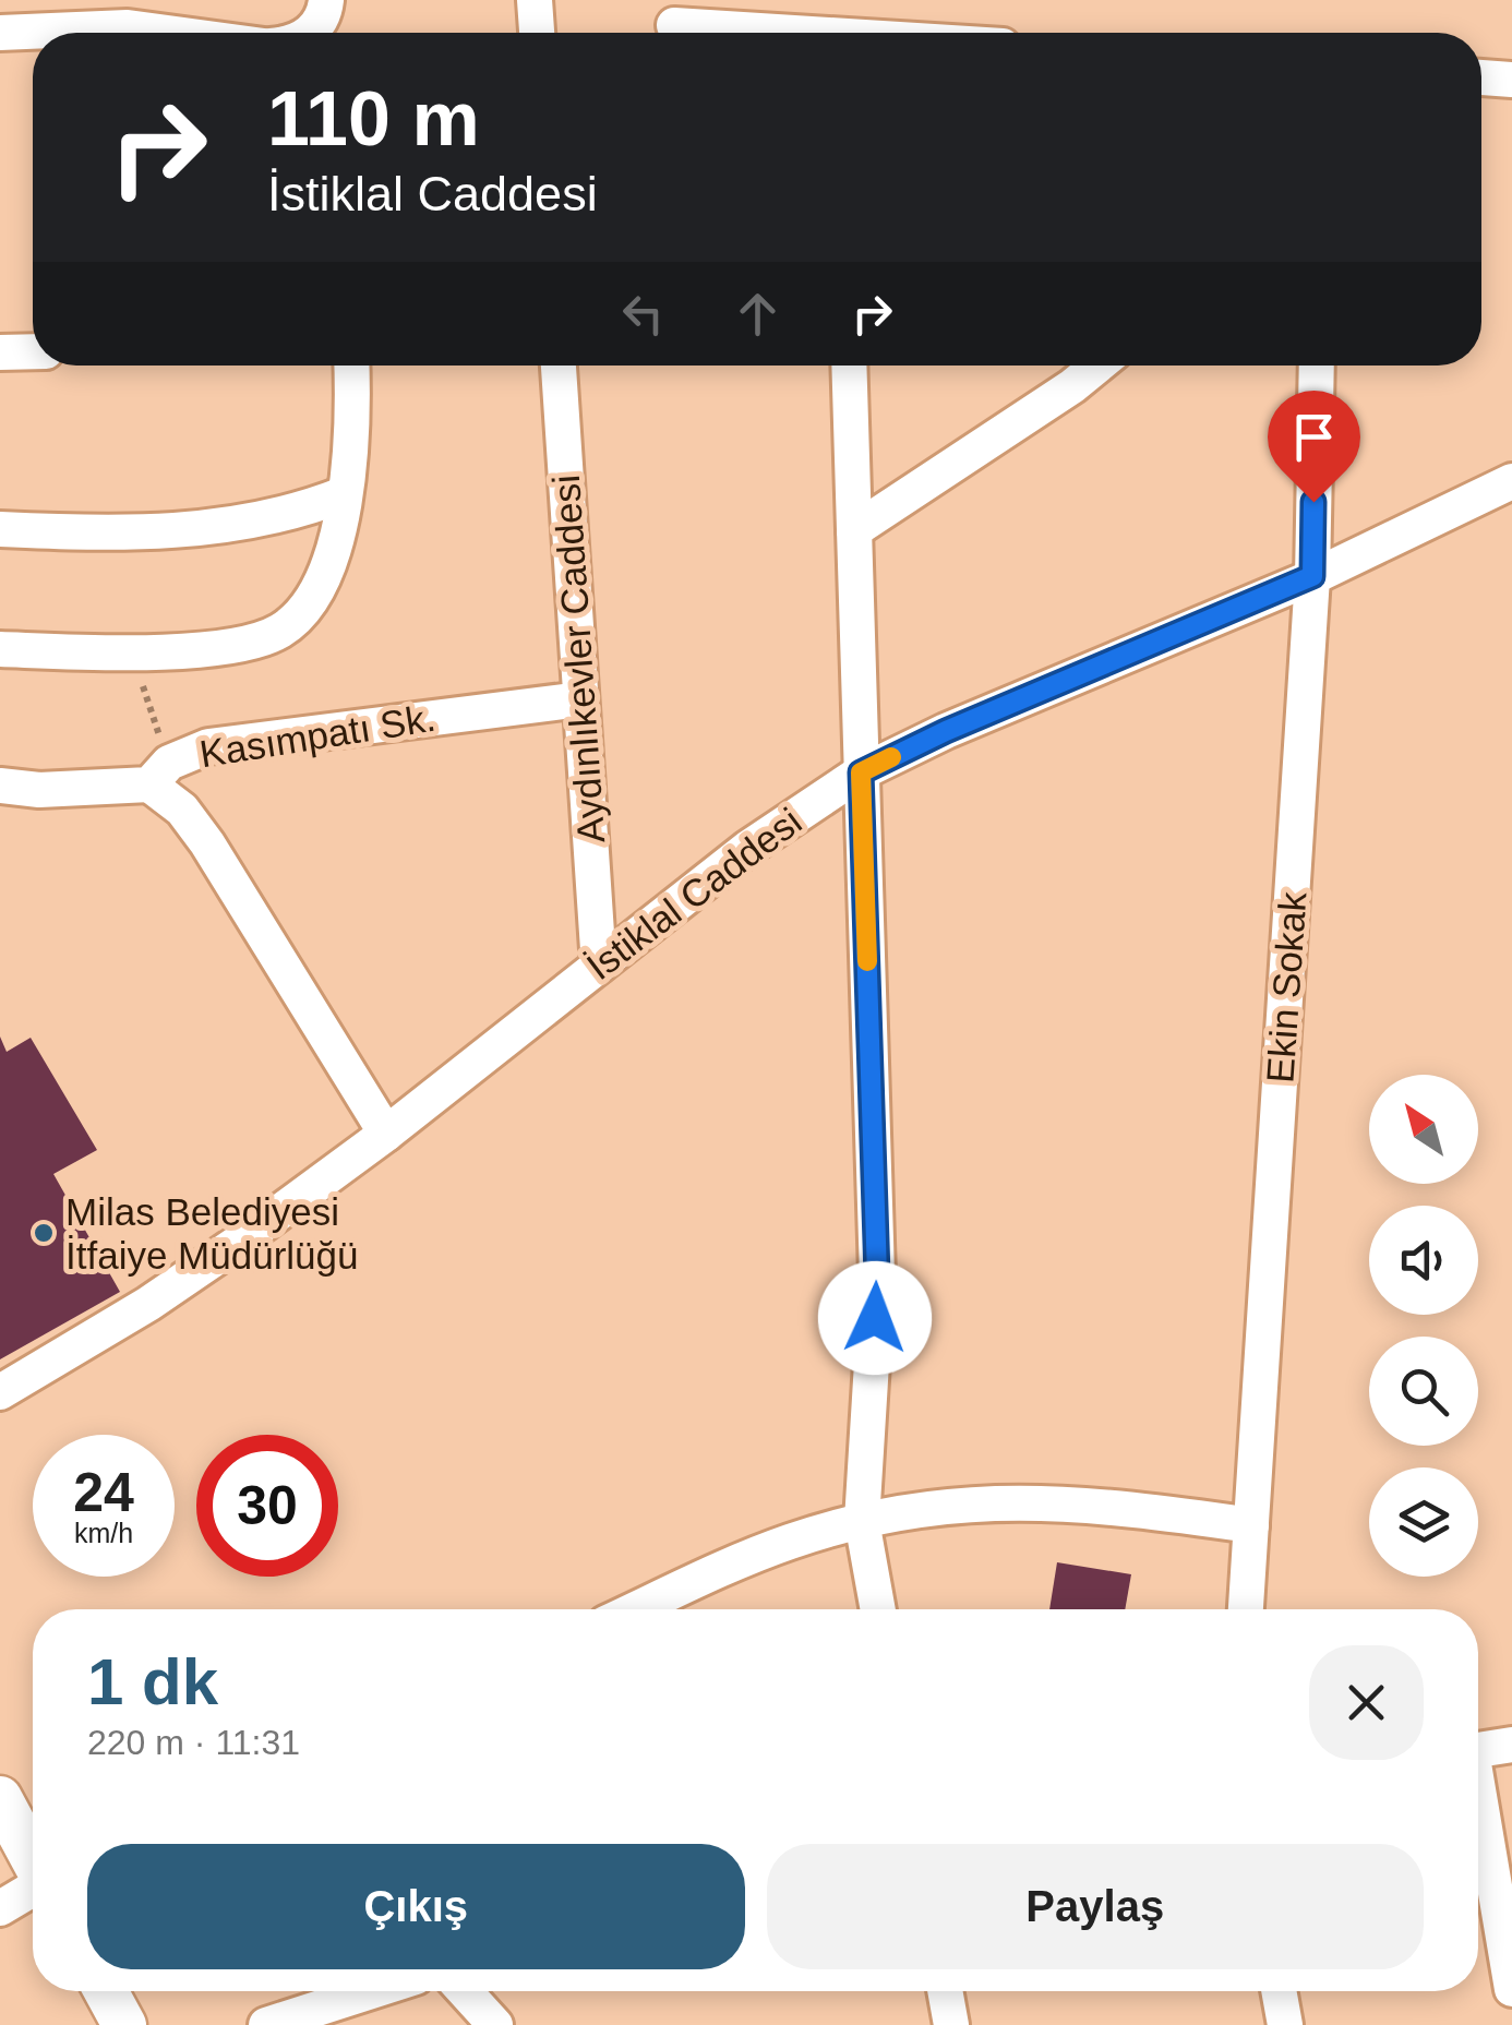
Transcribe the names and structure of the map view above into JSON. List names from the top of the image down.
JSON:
{
  "streets": {
    "street": [
      "Aydınlıkevler Caddesi",
      "Kasımpatı Sk.",
      "İstiklal Caddesi",
      "Ekin Sokak"
    ]
  },
  "crossings": [
    ["Aydınlıkevler Caddesi", "Kasımpatı Sk."],
    ["Aydınlıkevler Caddesi", "İstiklal Caddesi"],
    ["İstiklal Caddesi", "Ekin Sokak"]
  ],
  "places": ["Milas Belediyesi İtfaiye Müdürlüğü"],
  "north": "top left",
  "page": {
    "turn": ["110 m", "İstiklal Caddesi"],
    "speed": "24 km/h",
    "limit": "30",
    "heading": ["1 dk", "220 m · 11:31"],
    "buttons": ["Çıkış", "Paylaş"]
  }
}
